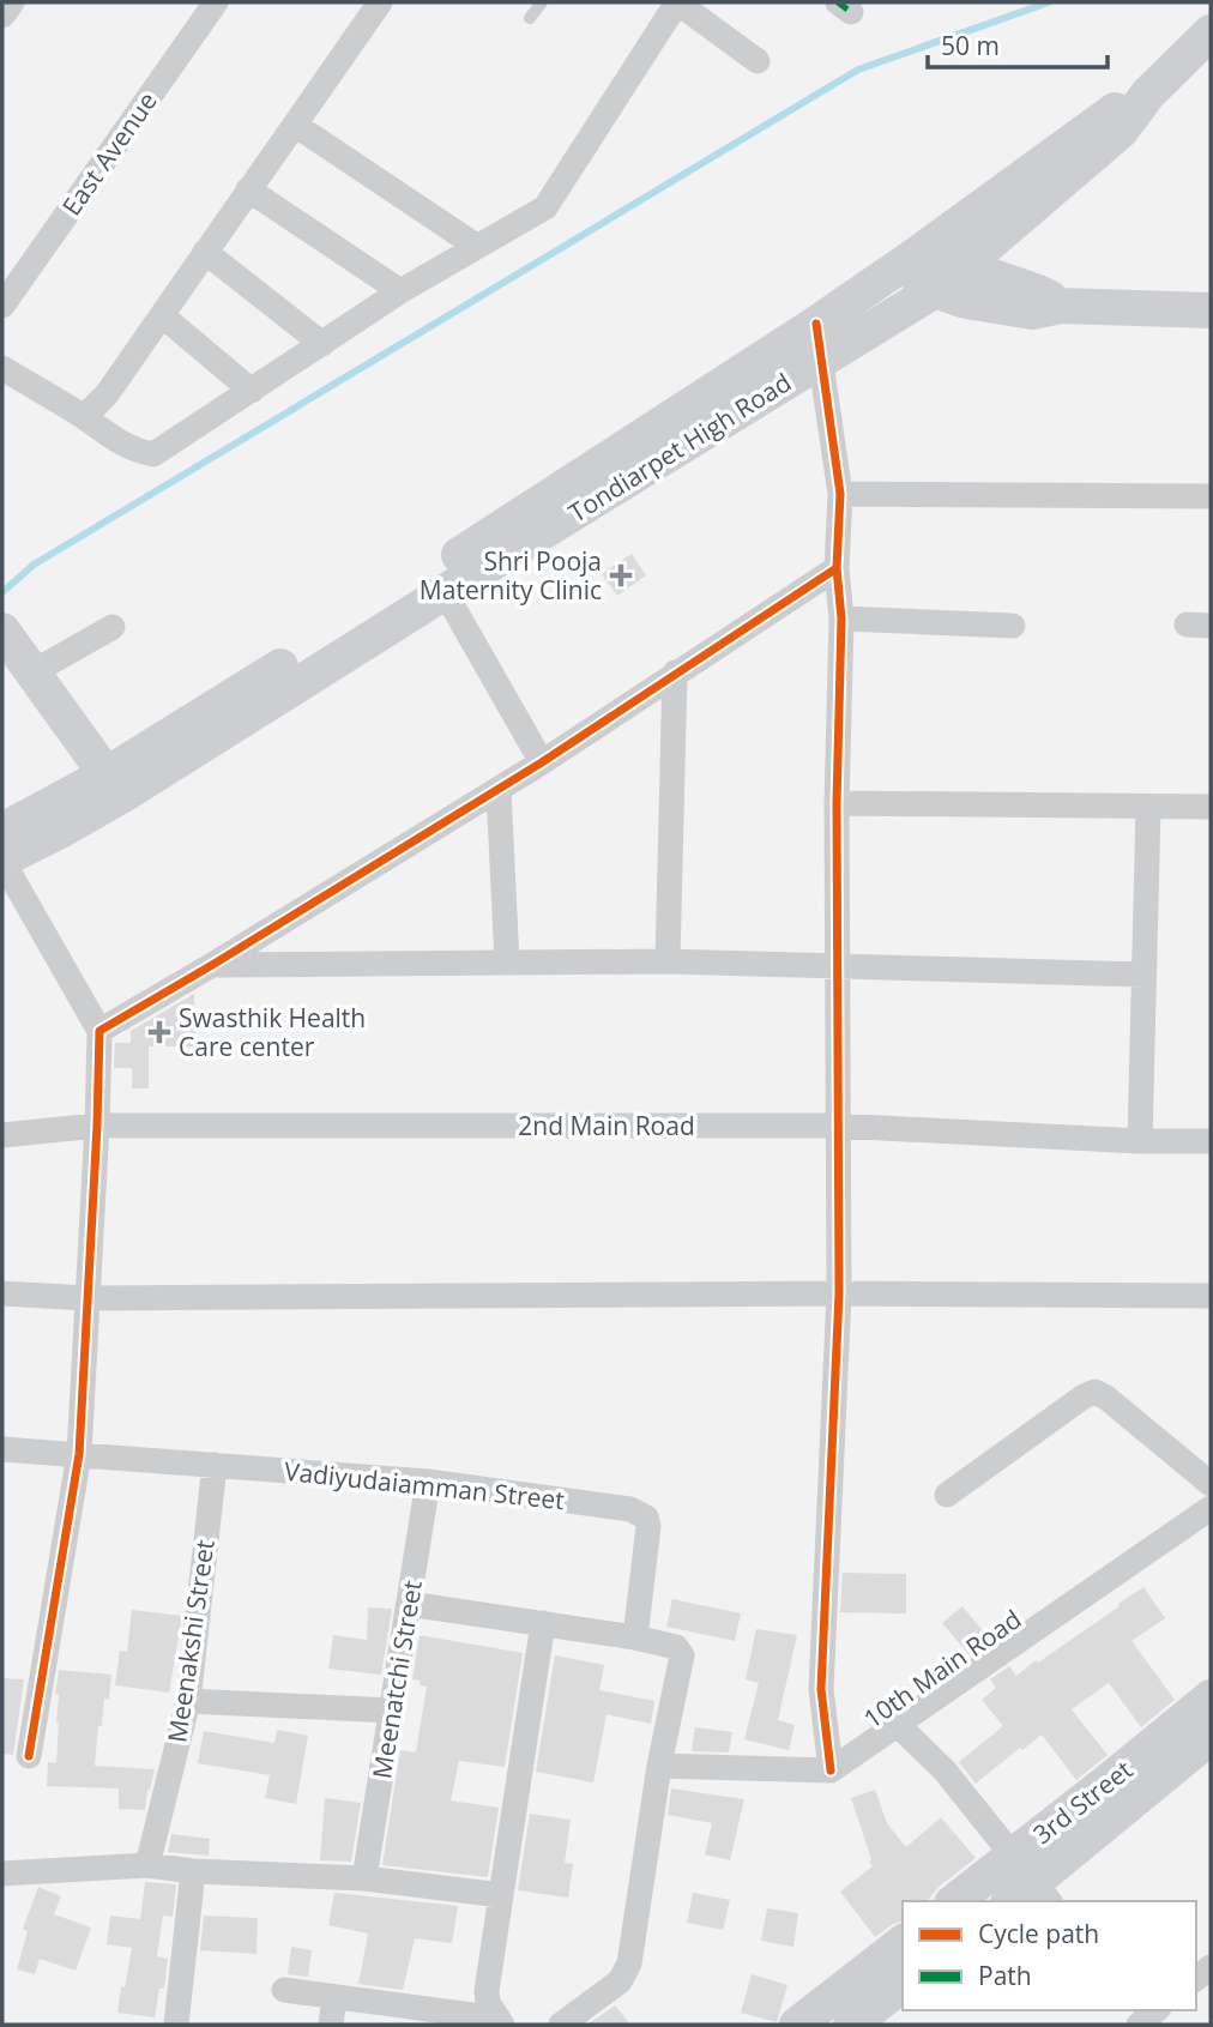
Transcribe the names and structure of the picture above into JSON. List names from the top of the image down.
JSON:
{
  "streets": {
    "main road": ["Tondiarpet High Road", "3rd Street"],
    "street": [
      "East Avenue",
      "2nd Main Road",
      "Vadiyudaiamman Street",
      "Meenakshi Street",
      "10th Main Road",
      "Meenatchi Street"
    ]
  },
  "crossings": [
    ["Vadiyudaiamman Street", "Meenakshi Street"],
    ["Vadiyudaiamman Street", "Meenatchi Street"]
  ],
  "places": {
    "health": ["Shri Pooja Maternity Clinic", "Swasthik Health Care center"]
  },
  "legend": ["Cycle path", "Path"],
  "scale_bar": "50 m"
}
